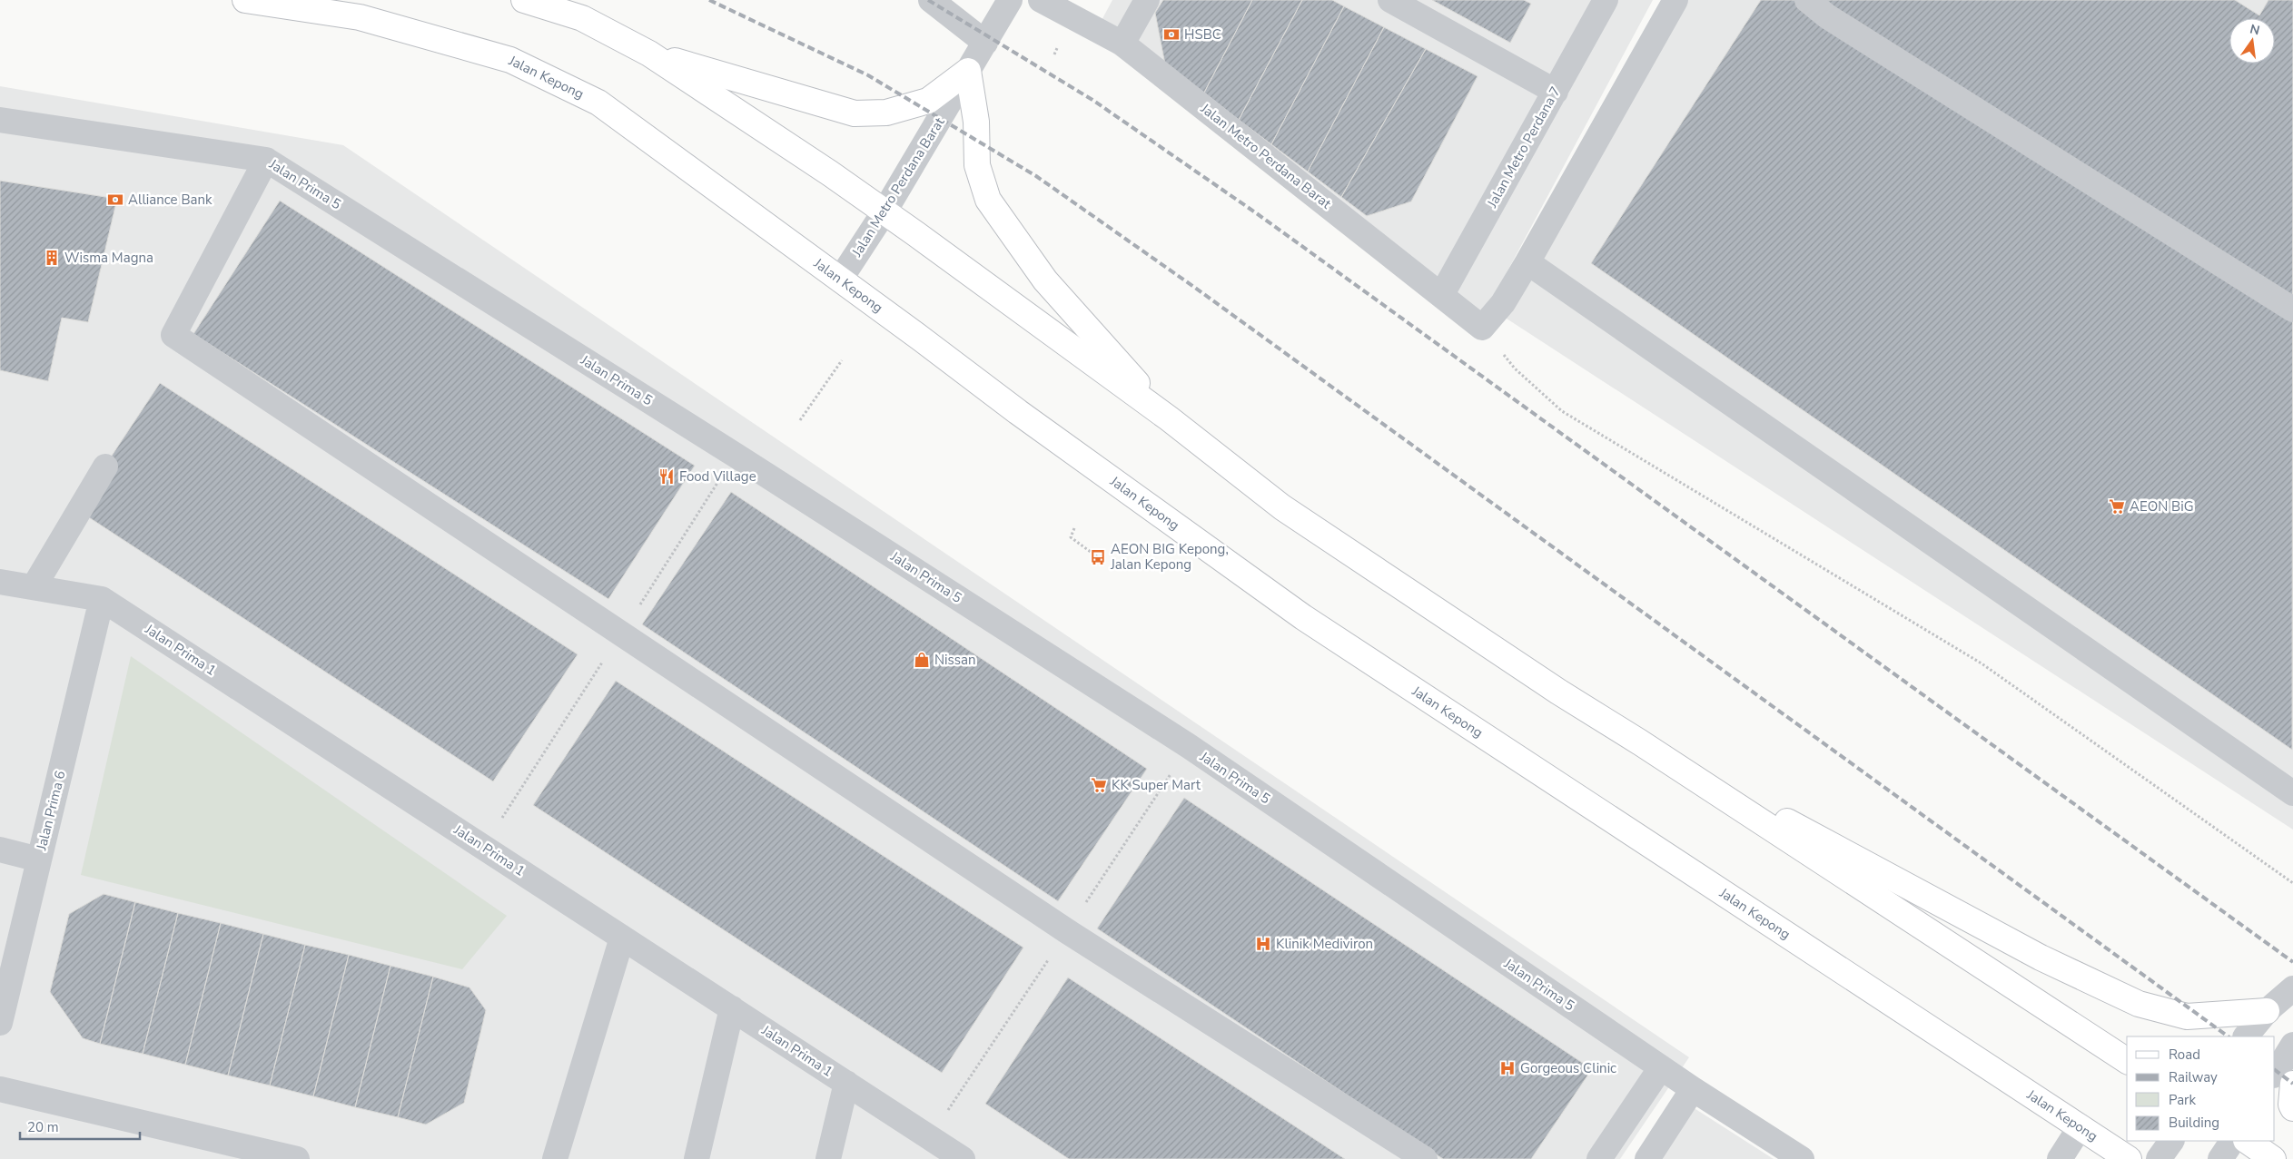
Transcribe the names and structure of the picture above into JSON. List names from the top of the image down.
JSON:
{
  "streets": {
    "main road": ["Jalan Kepong"],
    "street": [
      "Jalan Metro Perdana 7",
      "Jalan Metro Perdana Barat",
      "Jalan Prima 5",
      "Jalan Prima 1",
      "Jalan Prima 6"
    ]
  },
  "crossings": [
    ["Jalan Kepong", "Jalan Metro Perdana Barat"],
    ["Jalan Metro Perdana 7", "Jalan Metro Perdana Barat"],
    ["Jalan Prima 1", "Jalan Prima 6"]
  ],
  "places": {
    "bank": ["HSBC", "Alliance Bank"],
    "building": ["Wisma Magna"],
    "restaurant": ["Food Village"],
    "supermarket": ["AEON BiG", "KK Super Mart"],
    "bus stop": ["AEON BIG Kepong, Jalan Kepong"],
    "shop": ["Nissan"],
    "hospital": ["Klinik Mediviron", "Gorgeous Clinic"]
  },
  "legend": [
    "Road",
    "Railway",
    "Park",
    "Building"
  ],
  "scale_bar": "20 m",
  "north": "top"
}
